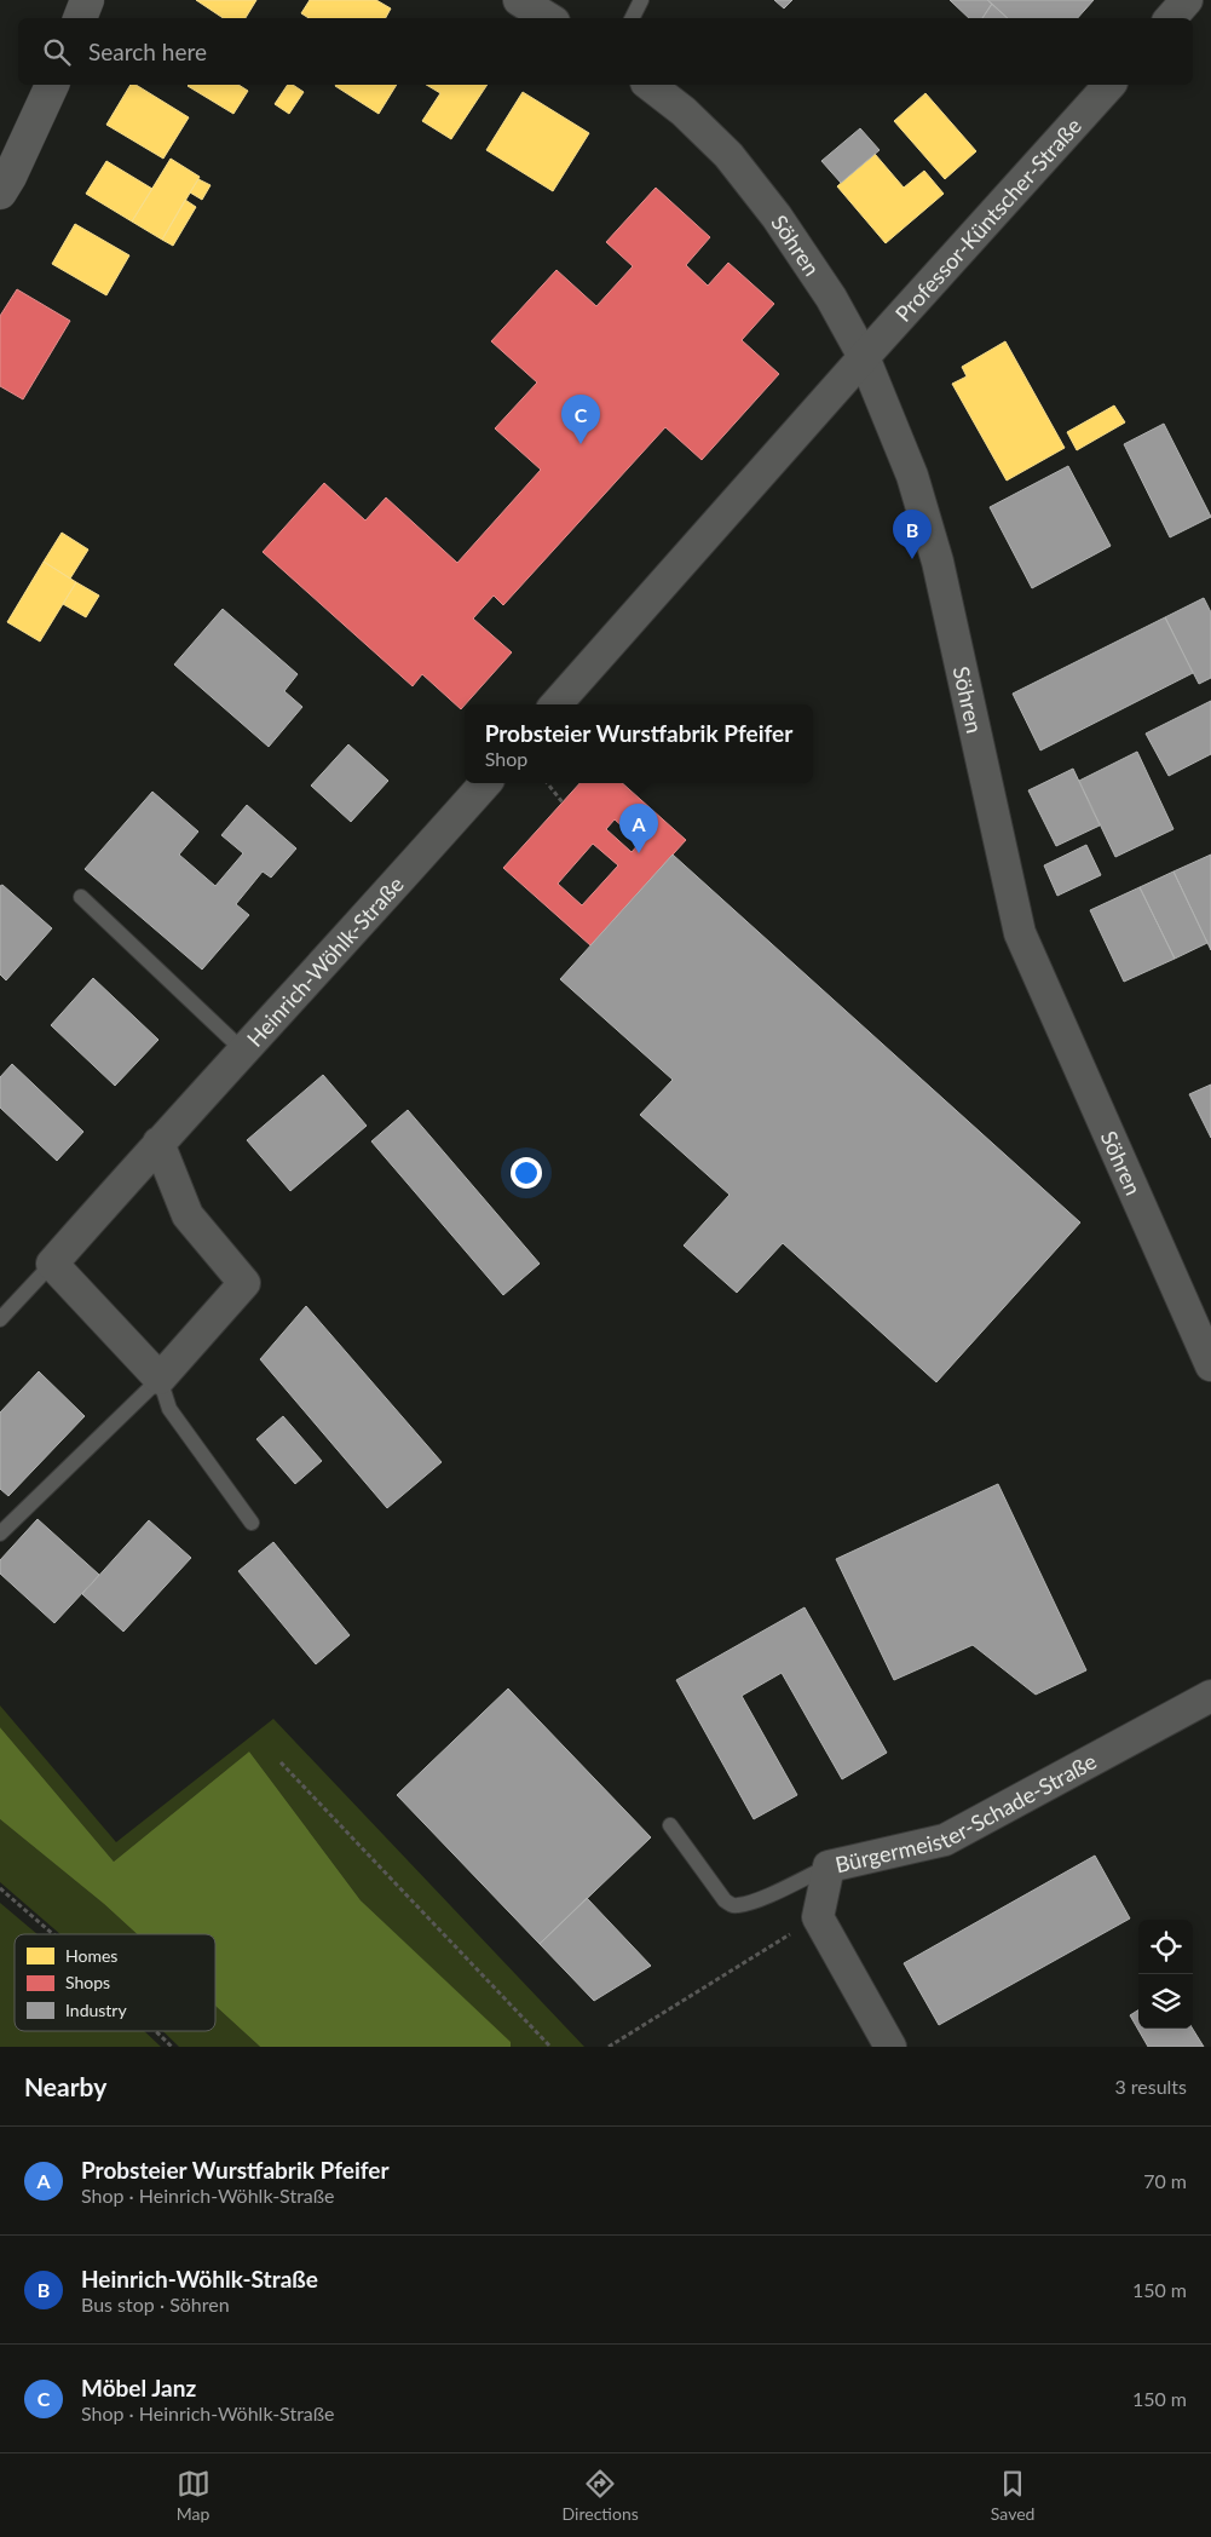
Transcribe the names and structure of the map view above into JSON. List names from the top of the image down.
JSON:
{
  "streets": {
    "street": [
      "Professor-Küntscher-Straße",
      "Söhren",
      "Heinrich-Wöhlk-Straße",
      "Bürgermeister-Schade-Straße"
    ]
  },
  "crossings": [
    ["Professor-Küntscher-Straße", "Söhren"]
  ],
  "legend": ["Homes", "Shops", "Industry"],
  "page": {
    "search": "Search here",
    "pins": ["C", "B", "A"],
    "popup": ["Probsteier Wurstfabrik Pfeifer", "Shop"],
    "heading": ["Nearby", "3 results"],
    "list": [
      {
        "mark": "A",
        "name": "Probsteier Wurstfabrik Pfeifer",
        "note": "Shop · Heinrich-Wöhlk-Straße",
        "value": "70 m"
      },
      {
        "mark": "B",
        "name": "Heinrich-Wöhlk-Straße",
        "note": "Bus stop · Söhren",
        "value": "150 m"
      },
      {
        "mark": "C",
        "name": "Möbel Janz",
        "note": "Shop · Heinrich-Wöhlk-Straße",
        "value": "150 m"
      }
    ],
    "nav": ["Map", "Directions", "Saved"]
  }
}
